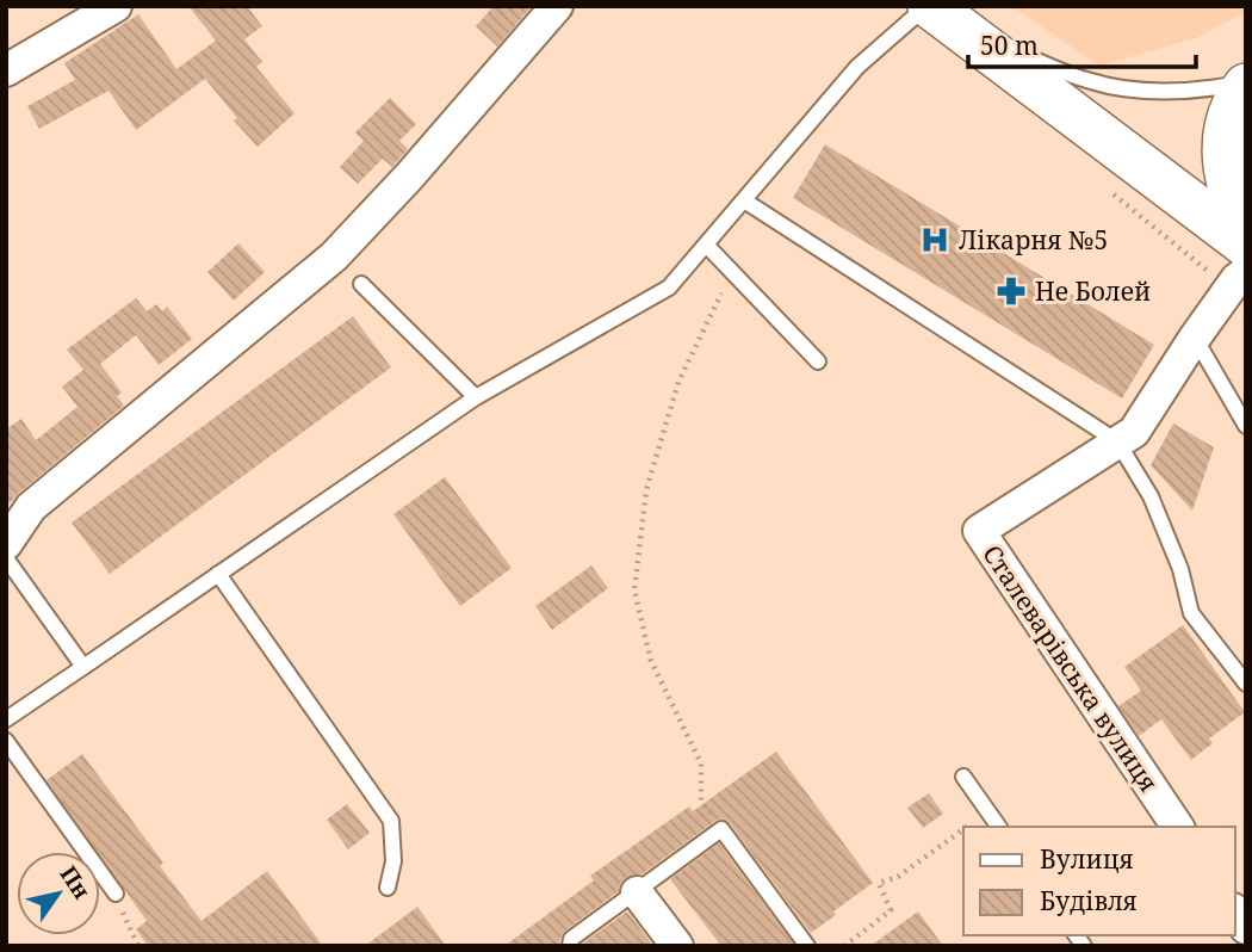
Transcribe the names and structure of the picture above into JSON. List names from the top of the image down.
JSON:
{
  "streets": {
    "street": ["Сталеварівська вулиця"]
  },
  "places": {
    "hospital": ["Лікарня №5"],
    "pharmacy": ["Не Болей"]
  },
  "legend": ["Вулиця", "Будівля"],
  "scale_bar": "50 m",
  "north": "top right"
}
